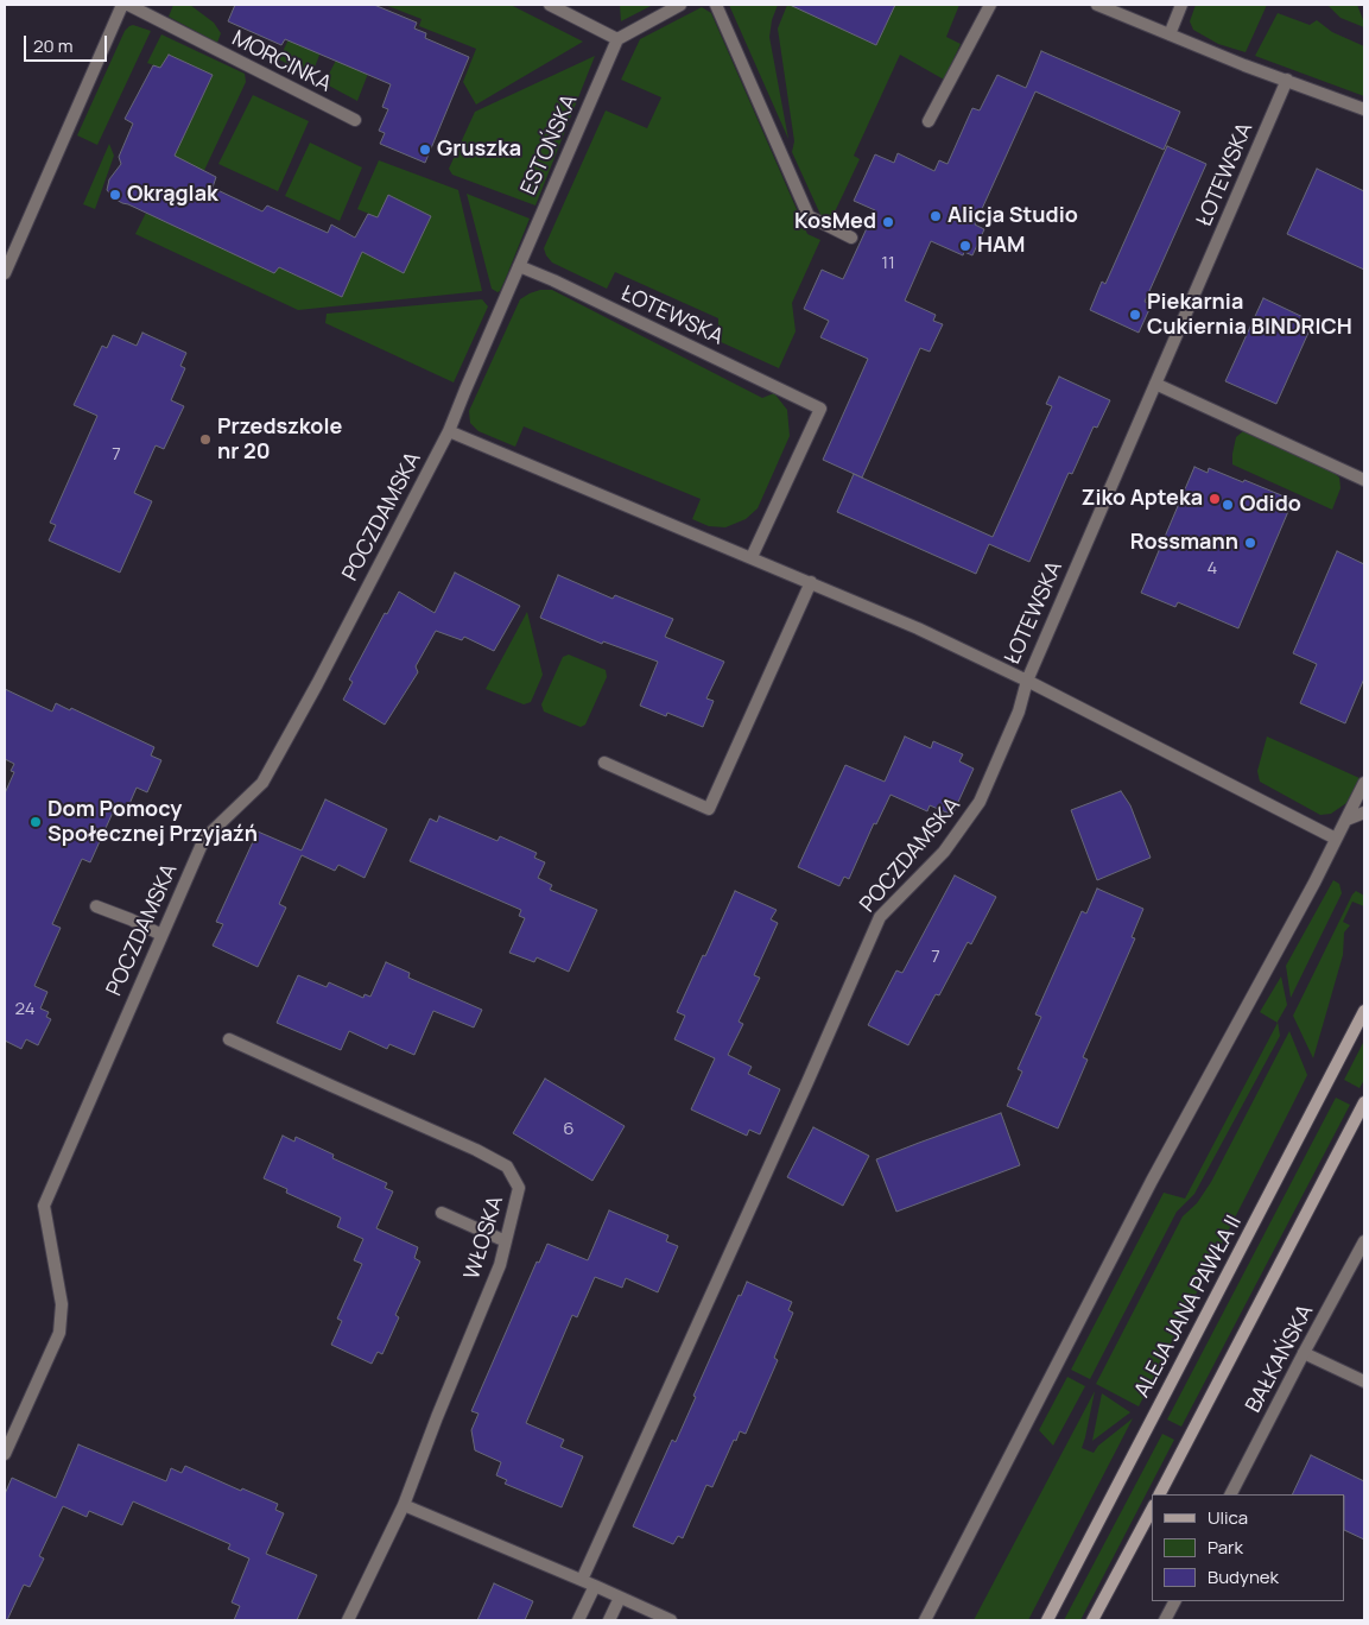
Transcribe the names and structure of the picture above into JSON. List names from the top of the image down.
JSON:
{
  "streets": {
    "street": [
      "MORCINKA",
      "ESTOŃSKA",
      "ŁOTEWSKA",
      "POCZDAMSKA",
      "WŁOSKA",
      "ALEJA JANA PAWŁA II",
      "BAŁKAŃSKA"
    ]
  },
  "crossings": [
    ["ESTOŃSKA", "ŁOTEWSKA"],
    ["ESTOŃSKA", "POCZDAMSKA"],
    ["ŁOTEWSKA", "POCZDAMSKA"]
  ],
  "places": [
    "Gruszka",
    "Okrąglak",
    "Alicja Studio",
    "KosMed",
    "HAM",
    "Piekarnia Cukiernia BINDRICH",
    "Przedszkole nr 20",
    "Ziko Apteka",
    "Odido",
    "Rossmann",
    "Dom Pomocy Społecznej Przyjaźń"
  ],
  "house_numbers": [
    "11",
    "7",
    "4",
    "7",
    "24",
    "6"
  ],
  "legend": ["Ulica", "Park", "Budynek"],
  "scale_bar": "20 m"
}
